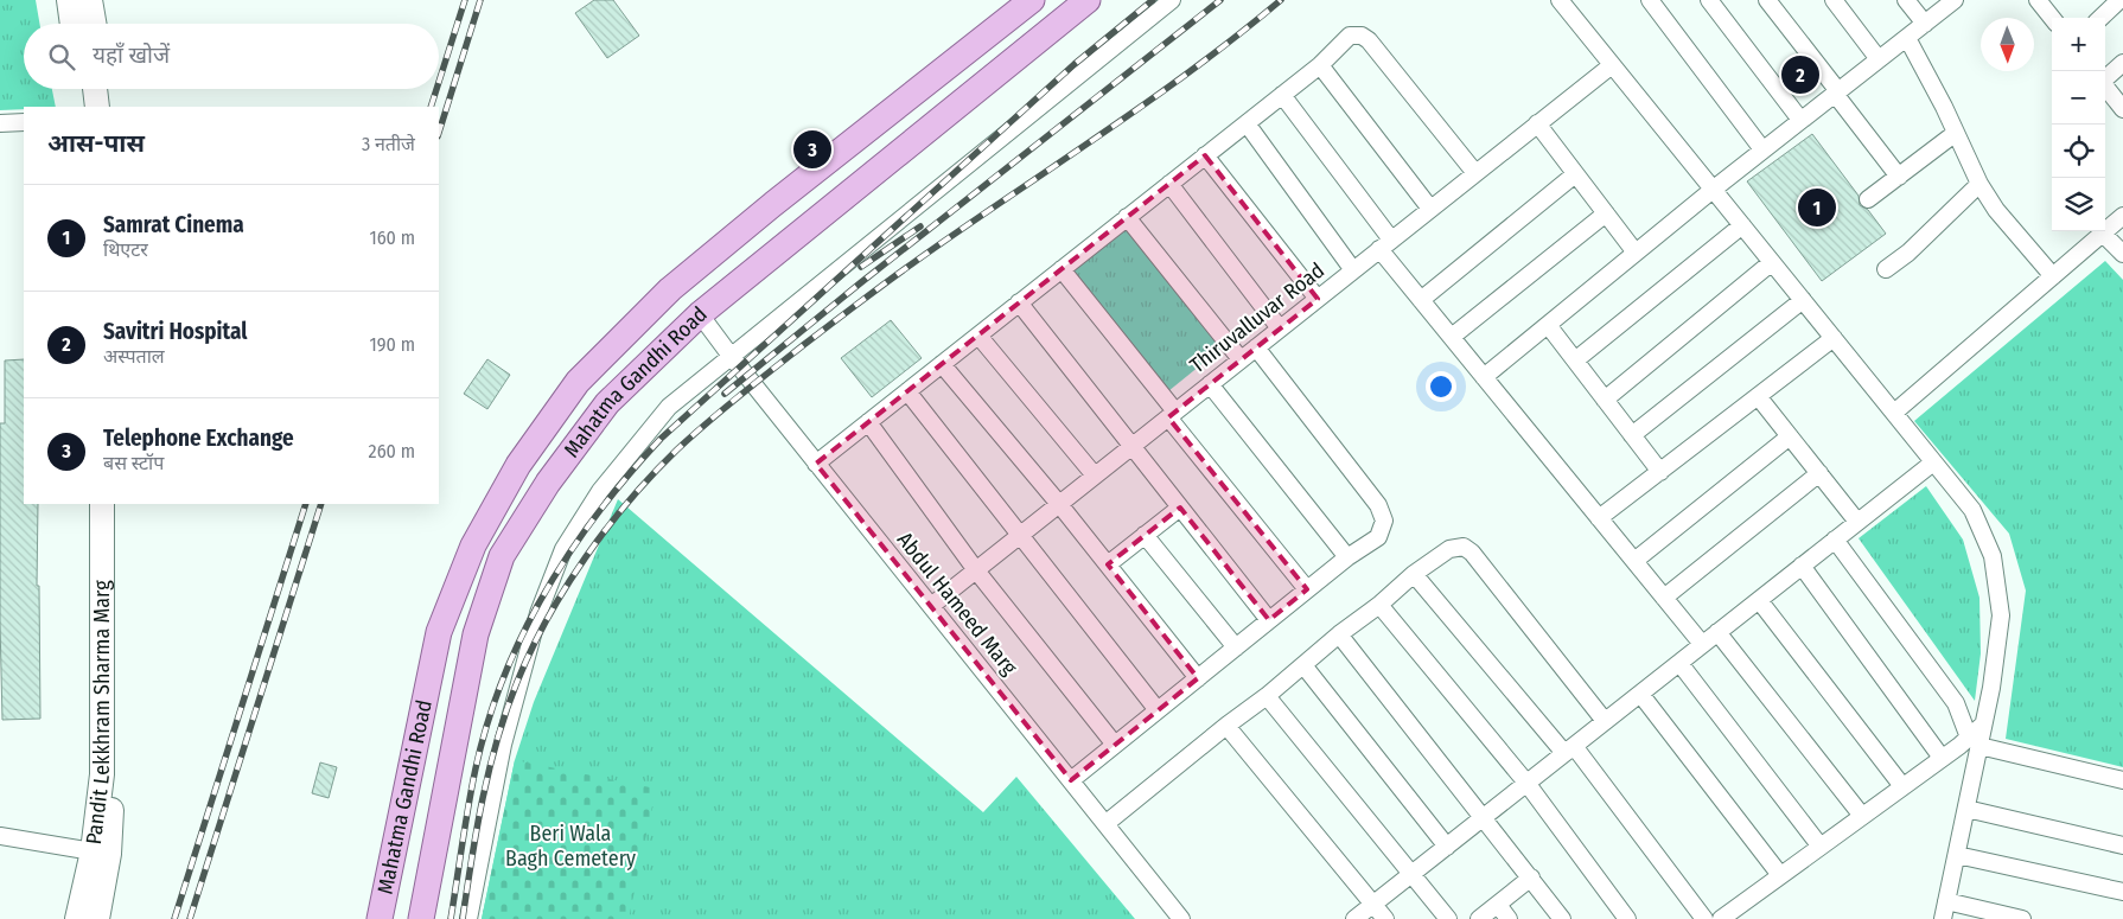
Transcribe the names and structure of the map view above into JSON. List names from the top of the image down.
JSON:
{
  "streets": {
    "main road": ["Mahatma Gandhi Road", "Pandit Lekkhram Sharma Marg"],
    "street": ["Thiruvalluvar Road", "Abdul Hameed Marg"]
  },
  "crossings": [
    ["Thiruvalluvar Road", "Abdul Hameed Marg"],
    ["Mahatma Gandhi Road", "Abdul Hameed Marg"]
  ],
  "parks": ["Beri Wala Bagh Cemetery"],
  "north": "bottom",
  "page": {
    "map_buttons": ["+", "−"],
    "search": "यहाँ खोजें",
    "pins": ["2", "3", "1"],
    "heading": ["आस-पास", "3 नतीजे"],
    "list": [
      {
        "mark": "1",
        "name": "Samrat Cinema",
        "note": "थिएटर",
        "value": "160 m"
      },
      {
        "mark": "2",
        "name": "Savitri Hospital",
        "note": "अस्पताल",
        "value": "190 m"
      },
      {
        "mark": "3",
        "name": "Telephone Exchange",
        "note": "बस स्टॉप",
        "value": "260 m"
      }
    ]
  }
}
